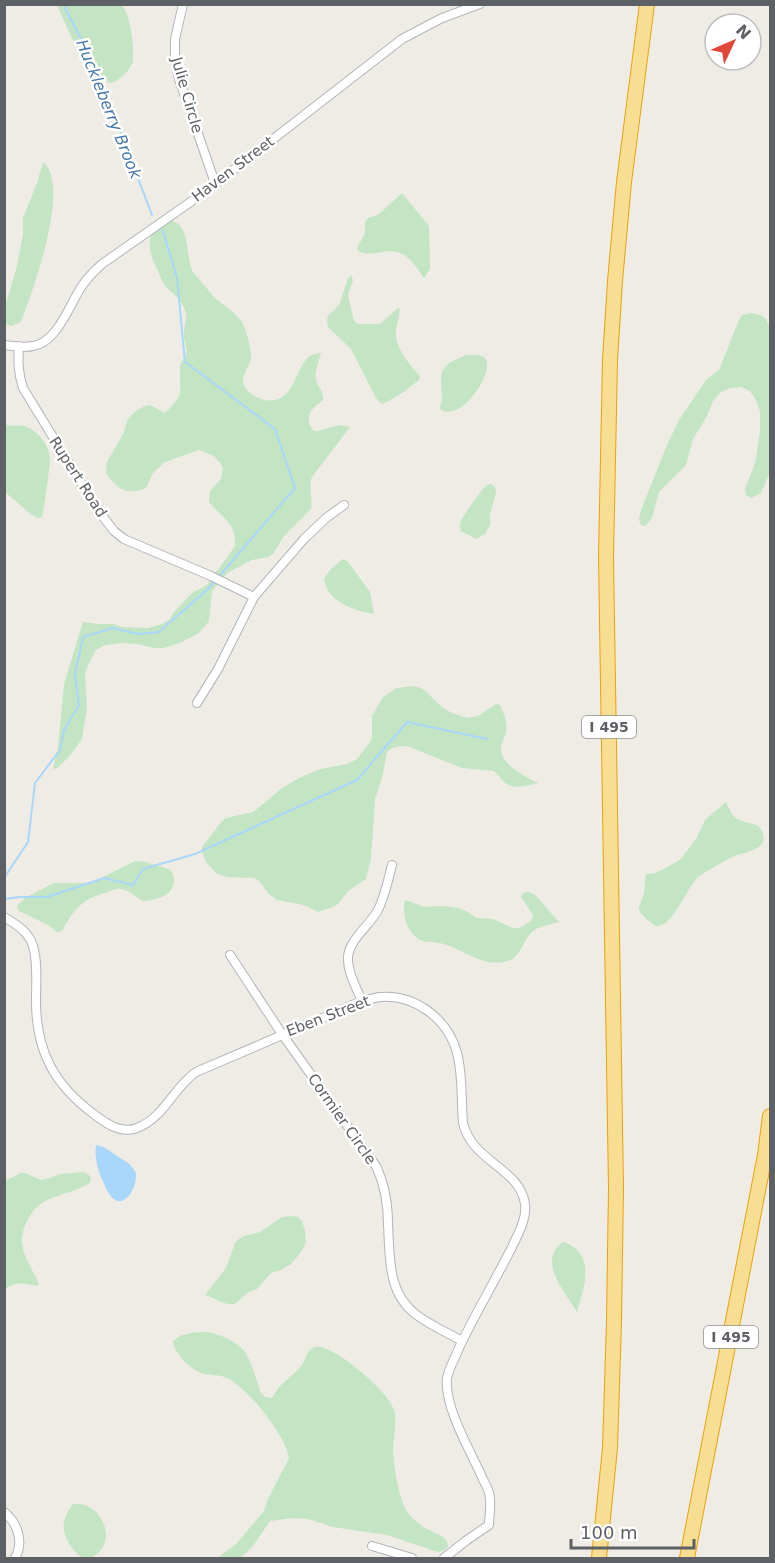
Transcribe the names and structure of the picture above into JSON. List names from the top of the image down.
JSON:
{
  "streets": {
    "highway": ["I 495"],
    "street": [
      "Julie Circle",
      "Haven Street",
      "Rupert Road",
      "Eben Street",
      "Cormier Circle"
    ]
  },
  "crossings": [
    ["Julie Circle", "Haven Street"],
    ["Haven Street", "Rupert Road"],
    ["Eben Street", "Cormier Circle"]
  ],
  "water": ["Huckleberry Brook"],
  "scale_bar": "100 m",
  "north": "top right"
}
